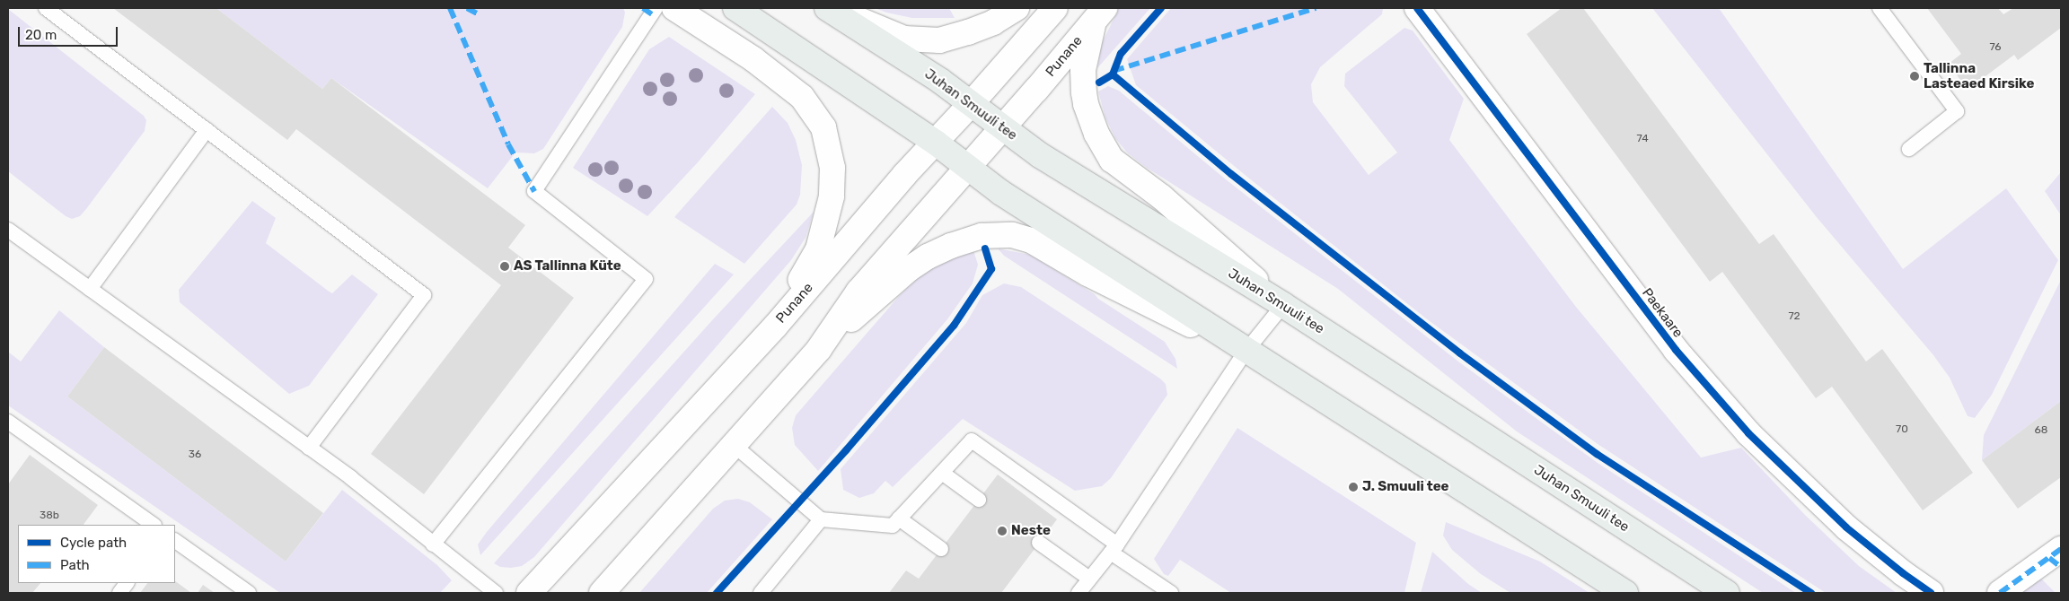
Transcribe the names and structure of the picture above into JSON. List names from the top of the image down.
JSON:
{
  "streets": {
    "main road": ["Punane", "Juhan Smuuli tee", "Paekaare"]
  },
  "crossings": [
    ["Punane", "Juhan Smuuli tee"]
  ],
  "places": [
    "Tallinna Lasteaed Kirsike",
    "AS Tallinna Küte",
    "J. Smuuli tee",
    "Neste"
  ],
  "house_numbers": [
    "76",
    "74",
    "72",
    "70",
    "68",
    "36",
    "38b"
  ],
  "legend": ["Cycle path", "Path"],
  "scale_bar": "20 m"
}
